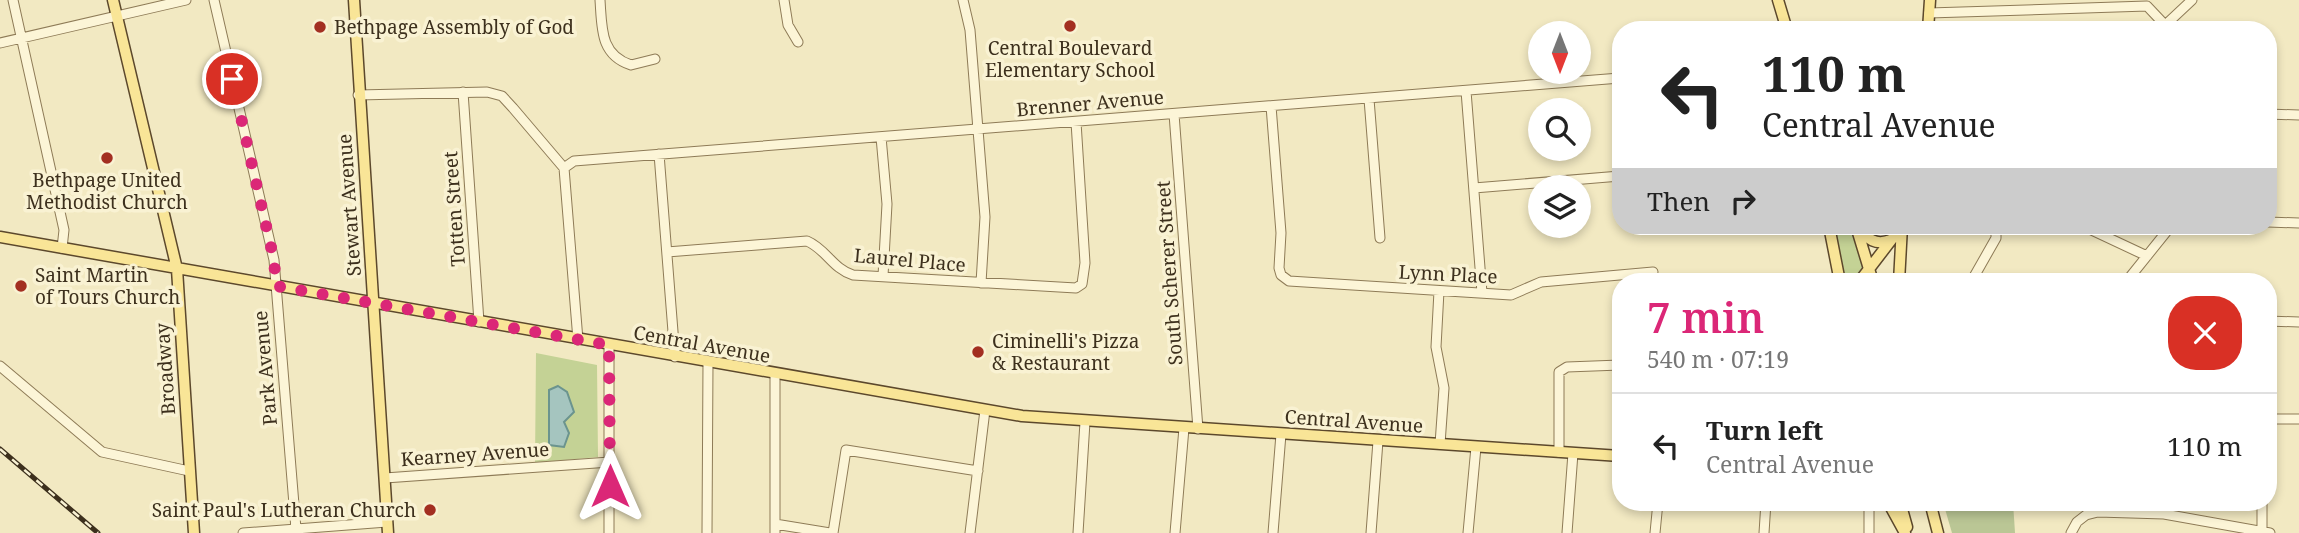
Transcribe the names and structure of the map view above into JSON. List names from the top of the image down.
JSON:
{
  "streets": {
    "main road": ["Stewart Avenue", "Central Avenue", "Broadway"],
    "street": [
      "Brenner Avenue",
      "Totten Street",
      "Laurel Place",
      "South Scherer Street",
      "Lynn Place",
      "Park Avenue",
      "Kearney Avenue"
    ]
  },
  "crossings": [
    ["Brenner Avenue", "Laurel Place"],
    ["Brenner Avenue", "South Scherer Street"],
    ["Brenner Avenue", "Lynn Place"],
    ["Stewart Avenue", "Central Avenue"],
    ["Stewart Avenue", "Kearney Avenue"],
    ["Totten Street", "Central Avenue"],
    ["South Scherer Street", "Central Avenue"],
    ["Central Avenue", "Park Avenue"],
    ["Central Avenue", "Broadway"]
  ],
  "places": [
    "Central Boulevard Elementary School",
    "Bethpage Assembly of God",
    "Bethpage United Methodist Church",
    "Saint Martin of Tours Church",
    "Ciminelli's Pizza & Restaurant",
    "Saint Paul's Lutheran Church"
  ],
  "north": "bottom",
  "page": {
    "turn": ["110 m", "Central Avenue"],
    "then": "Then",
    "heading": ["7 min", "540 m · 07:19"],
    "list": [
      {
        "name": "Turn left",
        "note": "Central Avenue",
        "value": "110 m"
      }
    ]
  }
}
